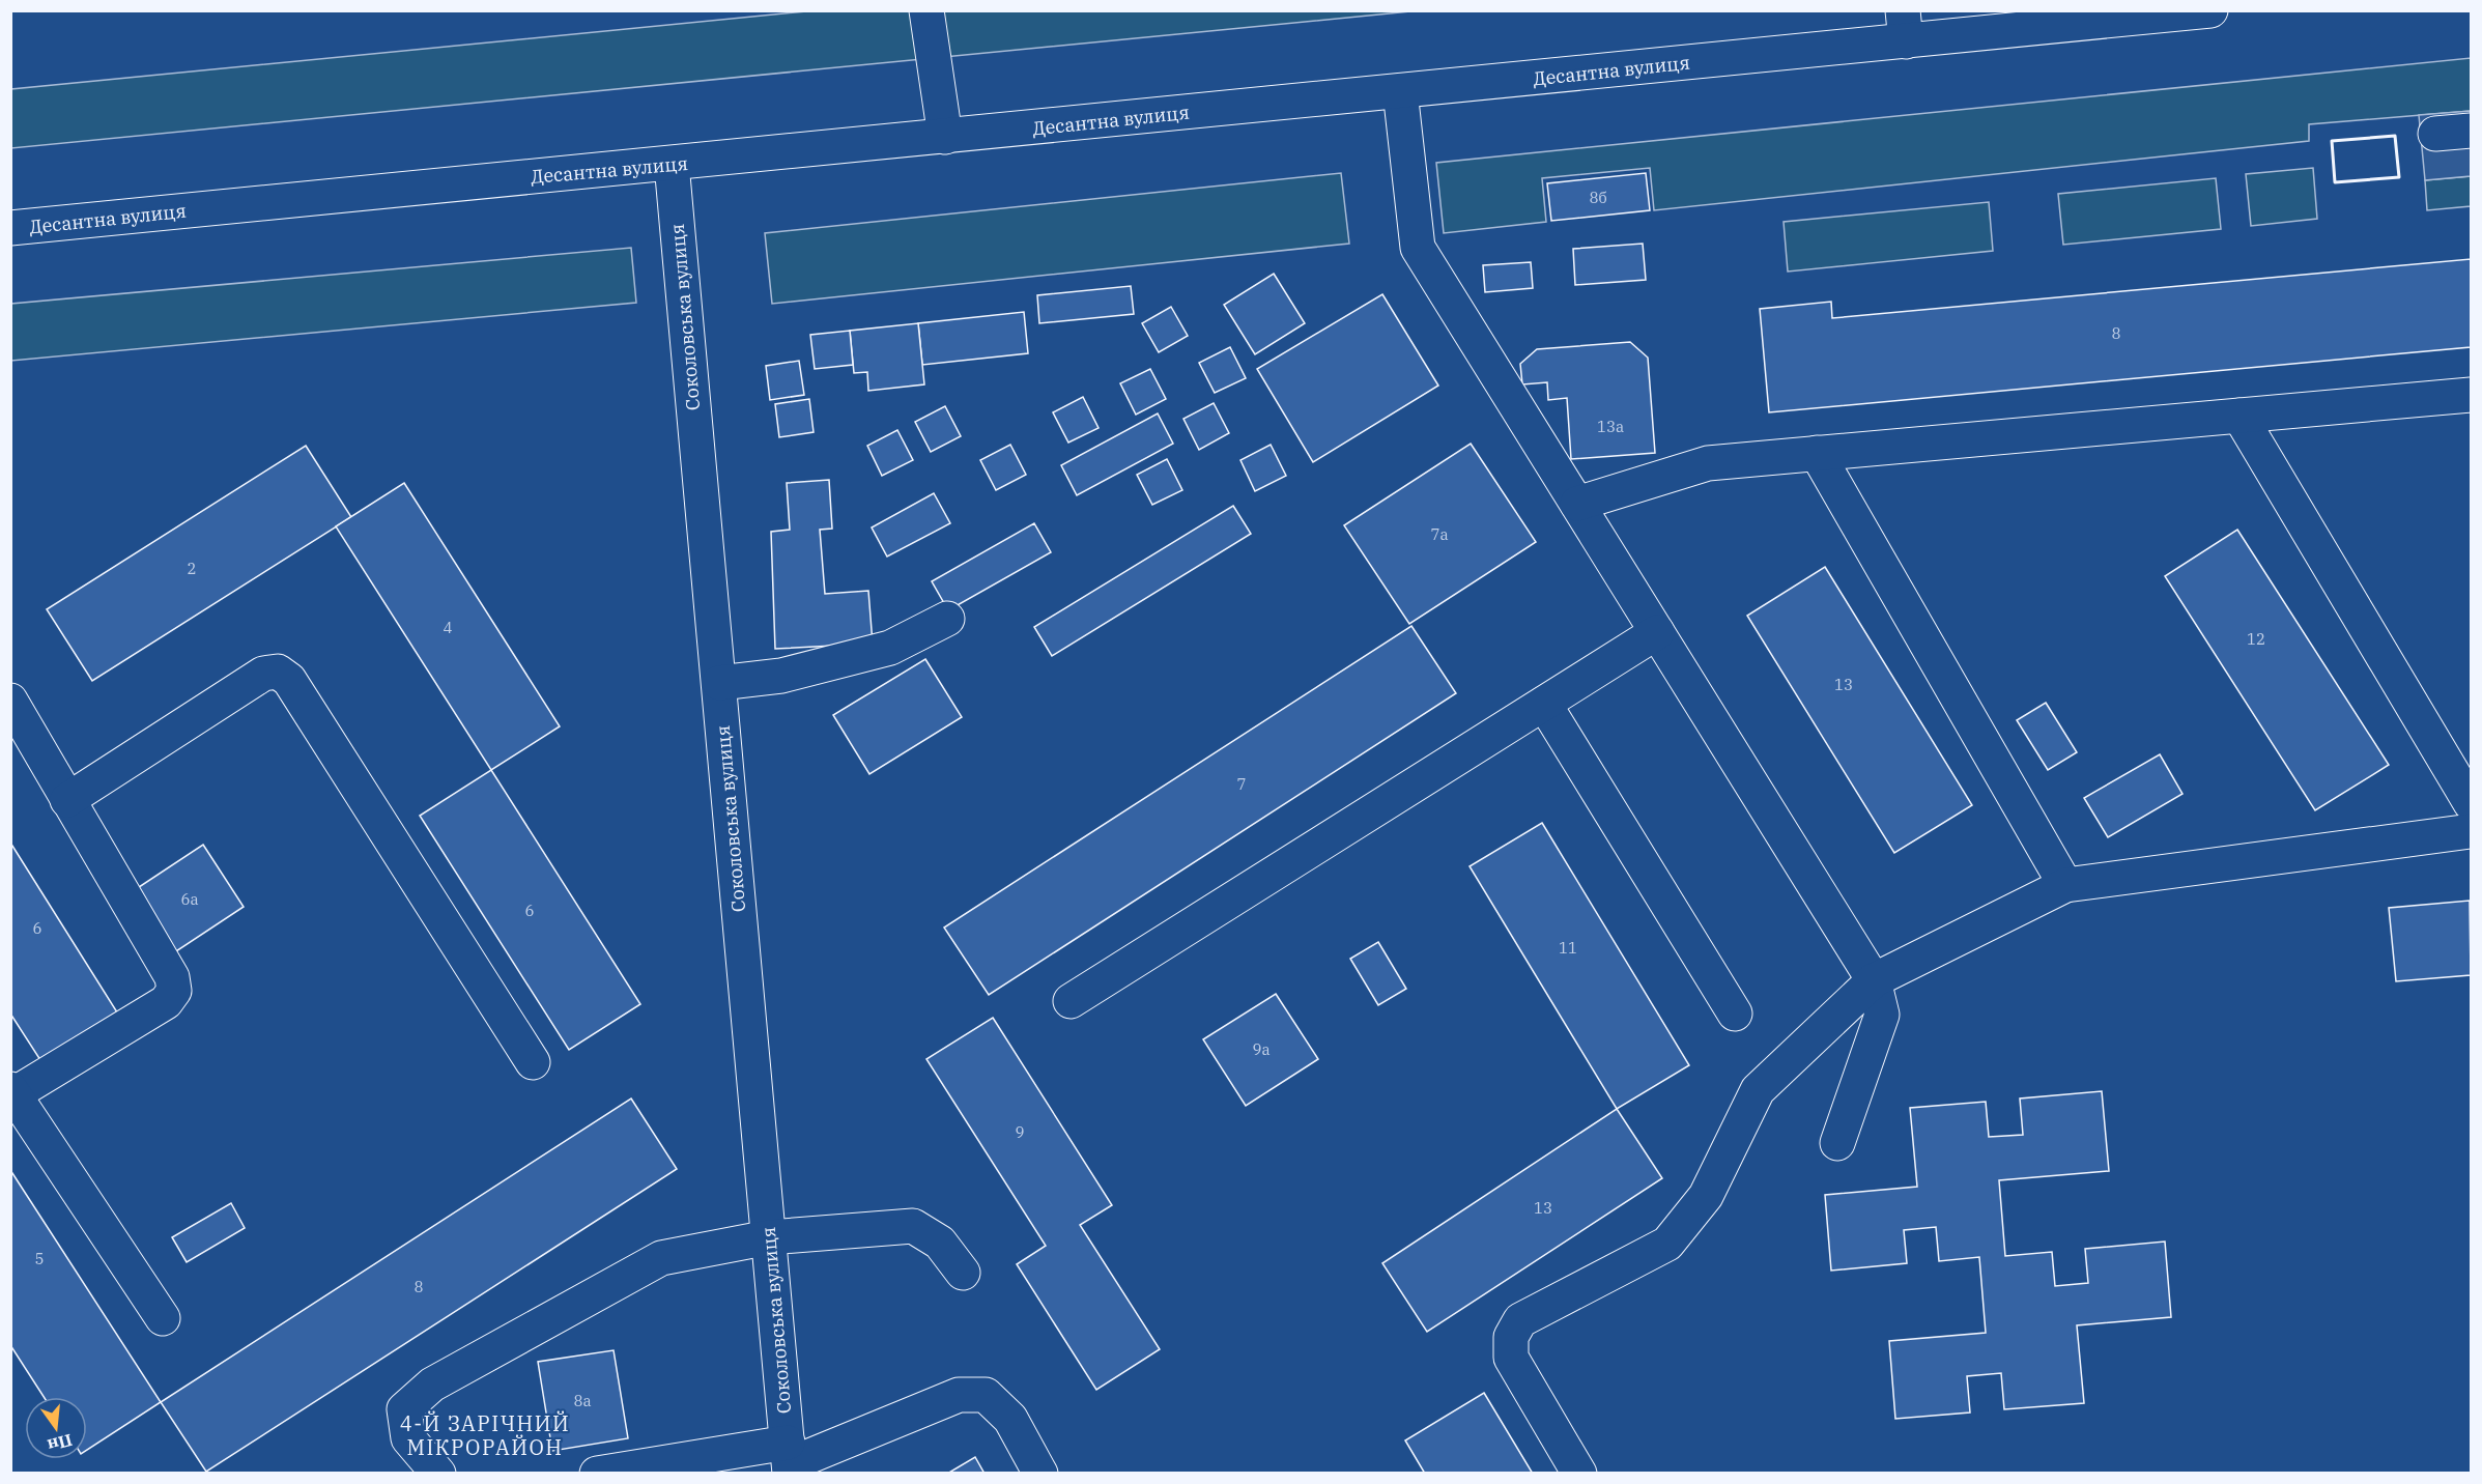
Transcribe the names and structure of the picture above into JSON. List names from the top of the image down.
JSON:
{
  "streets": {
    "main road": ["Десантна вулиця", "Соколовська вулиця"]
  },
  "crossings": [
    ["Десантна вулиця", "Соколовська вулиця"]
  ],
  "districts": ["4-Й ЗАРІЧНИЙ МІКРОРАЙОН"],
  "house_numbers": [
    "8б",
    "8",
    "13а",
    "7а",
    "2",
    "4",
    "12",
    "13",
    "7",
    "6а",
    "6",
    "6",
    "11",
    "9а",
    "9",
    "13",
    "5",
    "8",
    "8а"
  ],
  "north": "bottom"
}
